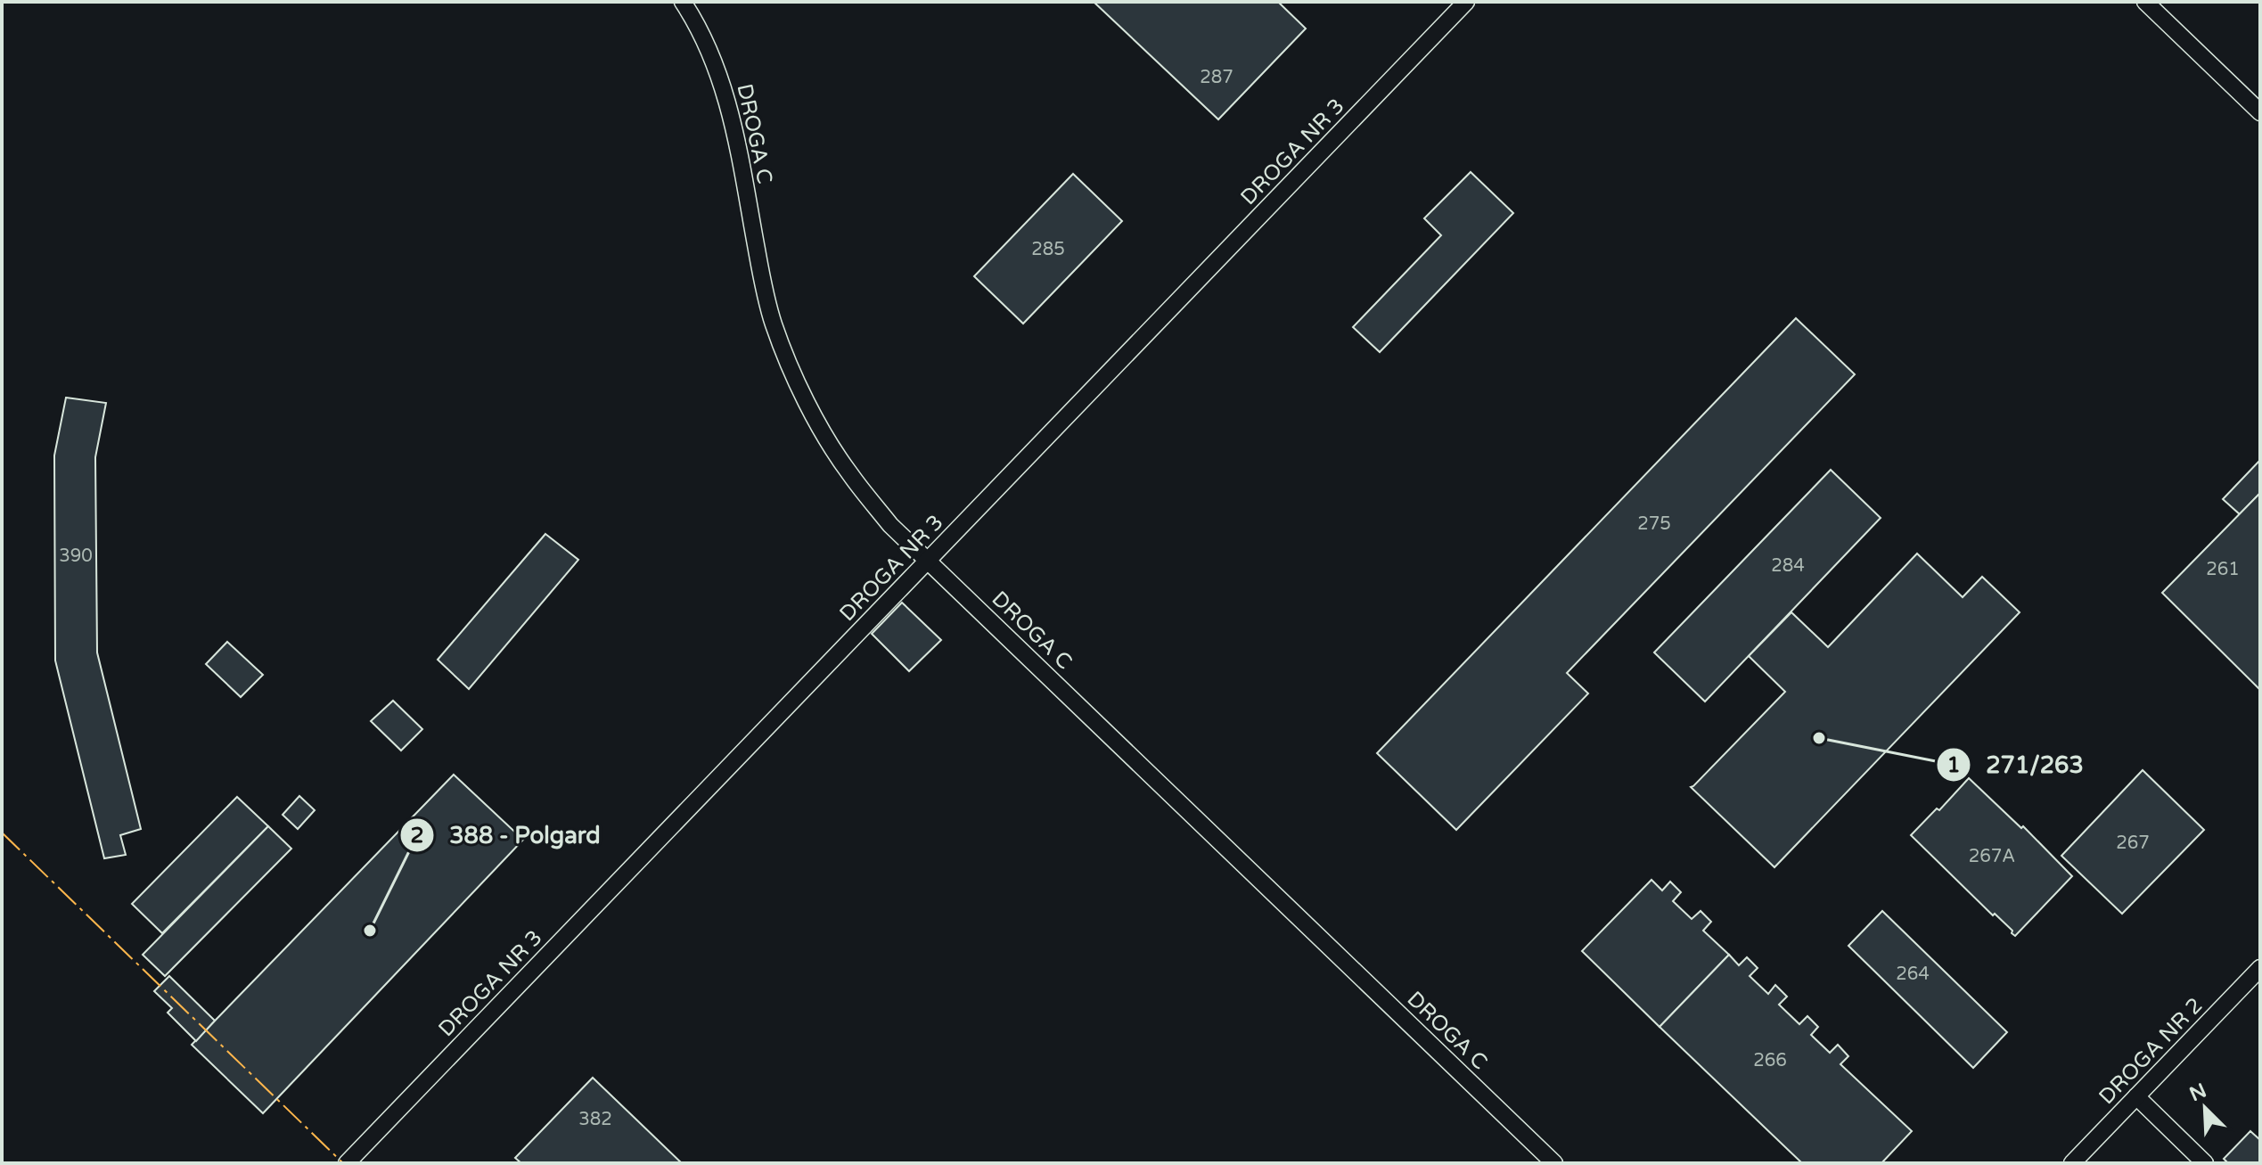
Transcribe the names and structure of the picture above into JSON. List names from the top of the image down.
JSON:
{
  "streets": {
    "lane": ["DROGA C", "DROGA NR 3", "DROGA NR 2"]
  },
  "crossings": [
    ["DROGA C", "DROGA NR 3"]
  ],
  "places": ["271/263", "388 - Polgard"],
  "house_numbers": [
    "287",
    "285",
    "275",
    "390",
    "284",
    "261",
    "267",
    "267A",
    "264",
    "266",
    "382"
  ],
  "north": "top left"
}
